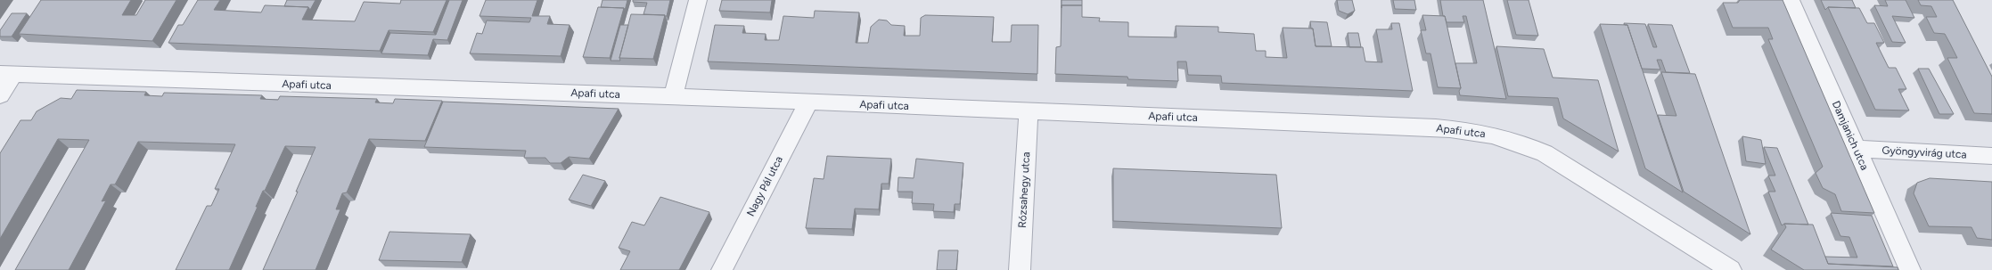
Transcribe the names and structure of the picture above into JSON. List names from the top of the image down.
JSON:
{
  "streets": {
    "street": [
      "Apafi utca",
      "Damjanich utca",
      "Gyöngyvirág utca",
      "Nagy Pál utca",
      "Rózsahegy utca"
    ]
  },
  "crossings": [
    ["Apafi utca", "Nagy Pál utca"],
    ["Apafi utca", "Rózsahegy utca"],
    ["Damjanich utca", "Gyöngyvirág utca"]
  ]
}
